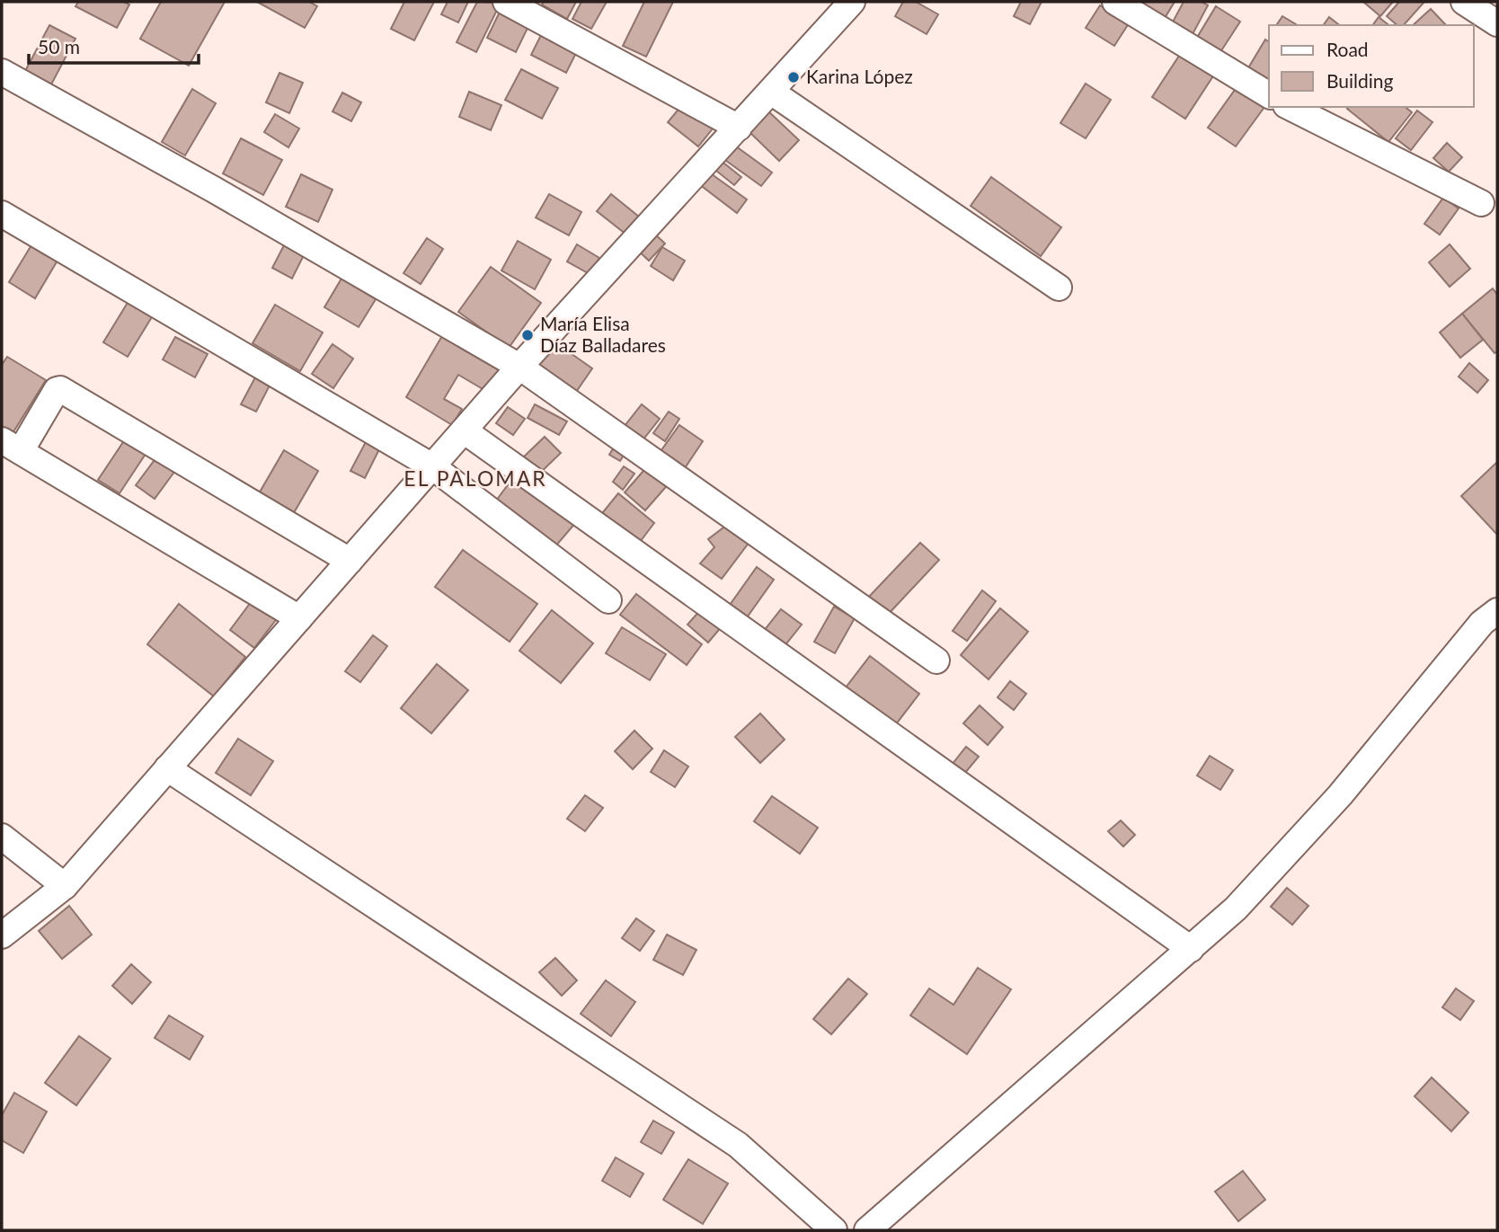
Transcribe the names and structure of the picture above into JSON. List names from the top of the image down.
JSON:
{
  "districts": ["EL PALOMAR"],
  "places": ["Karina López", "María Elisa Díaz Balladares"],
  "legend": ["Road", "Building"],
  "scale_bar": "50 m"
}
